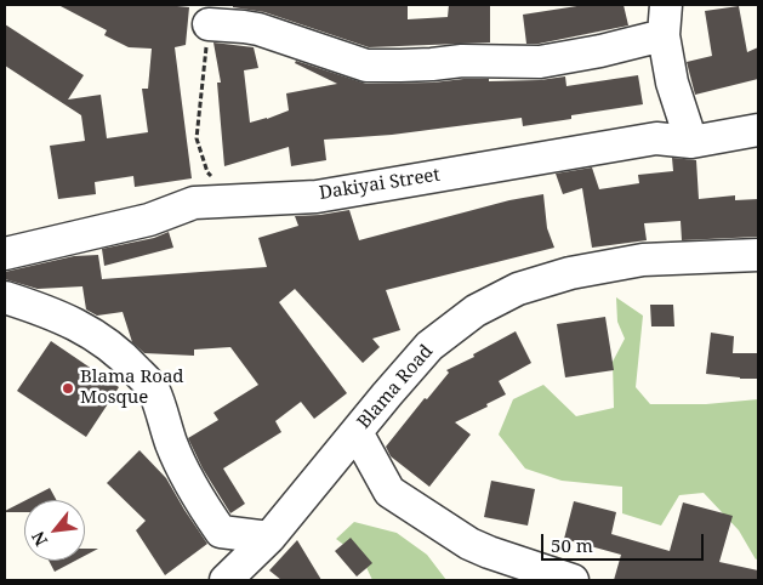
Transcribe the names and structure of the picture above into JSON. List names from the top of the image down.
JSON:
{
  "streets": {
    "street": ["Dakiyai Street", "Blama Road"]
  },
  "places": ["Blama Road Mosque"],
  "scale_bar": "50 m",
  "north": "bottom left"
}
